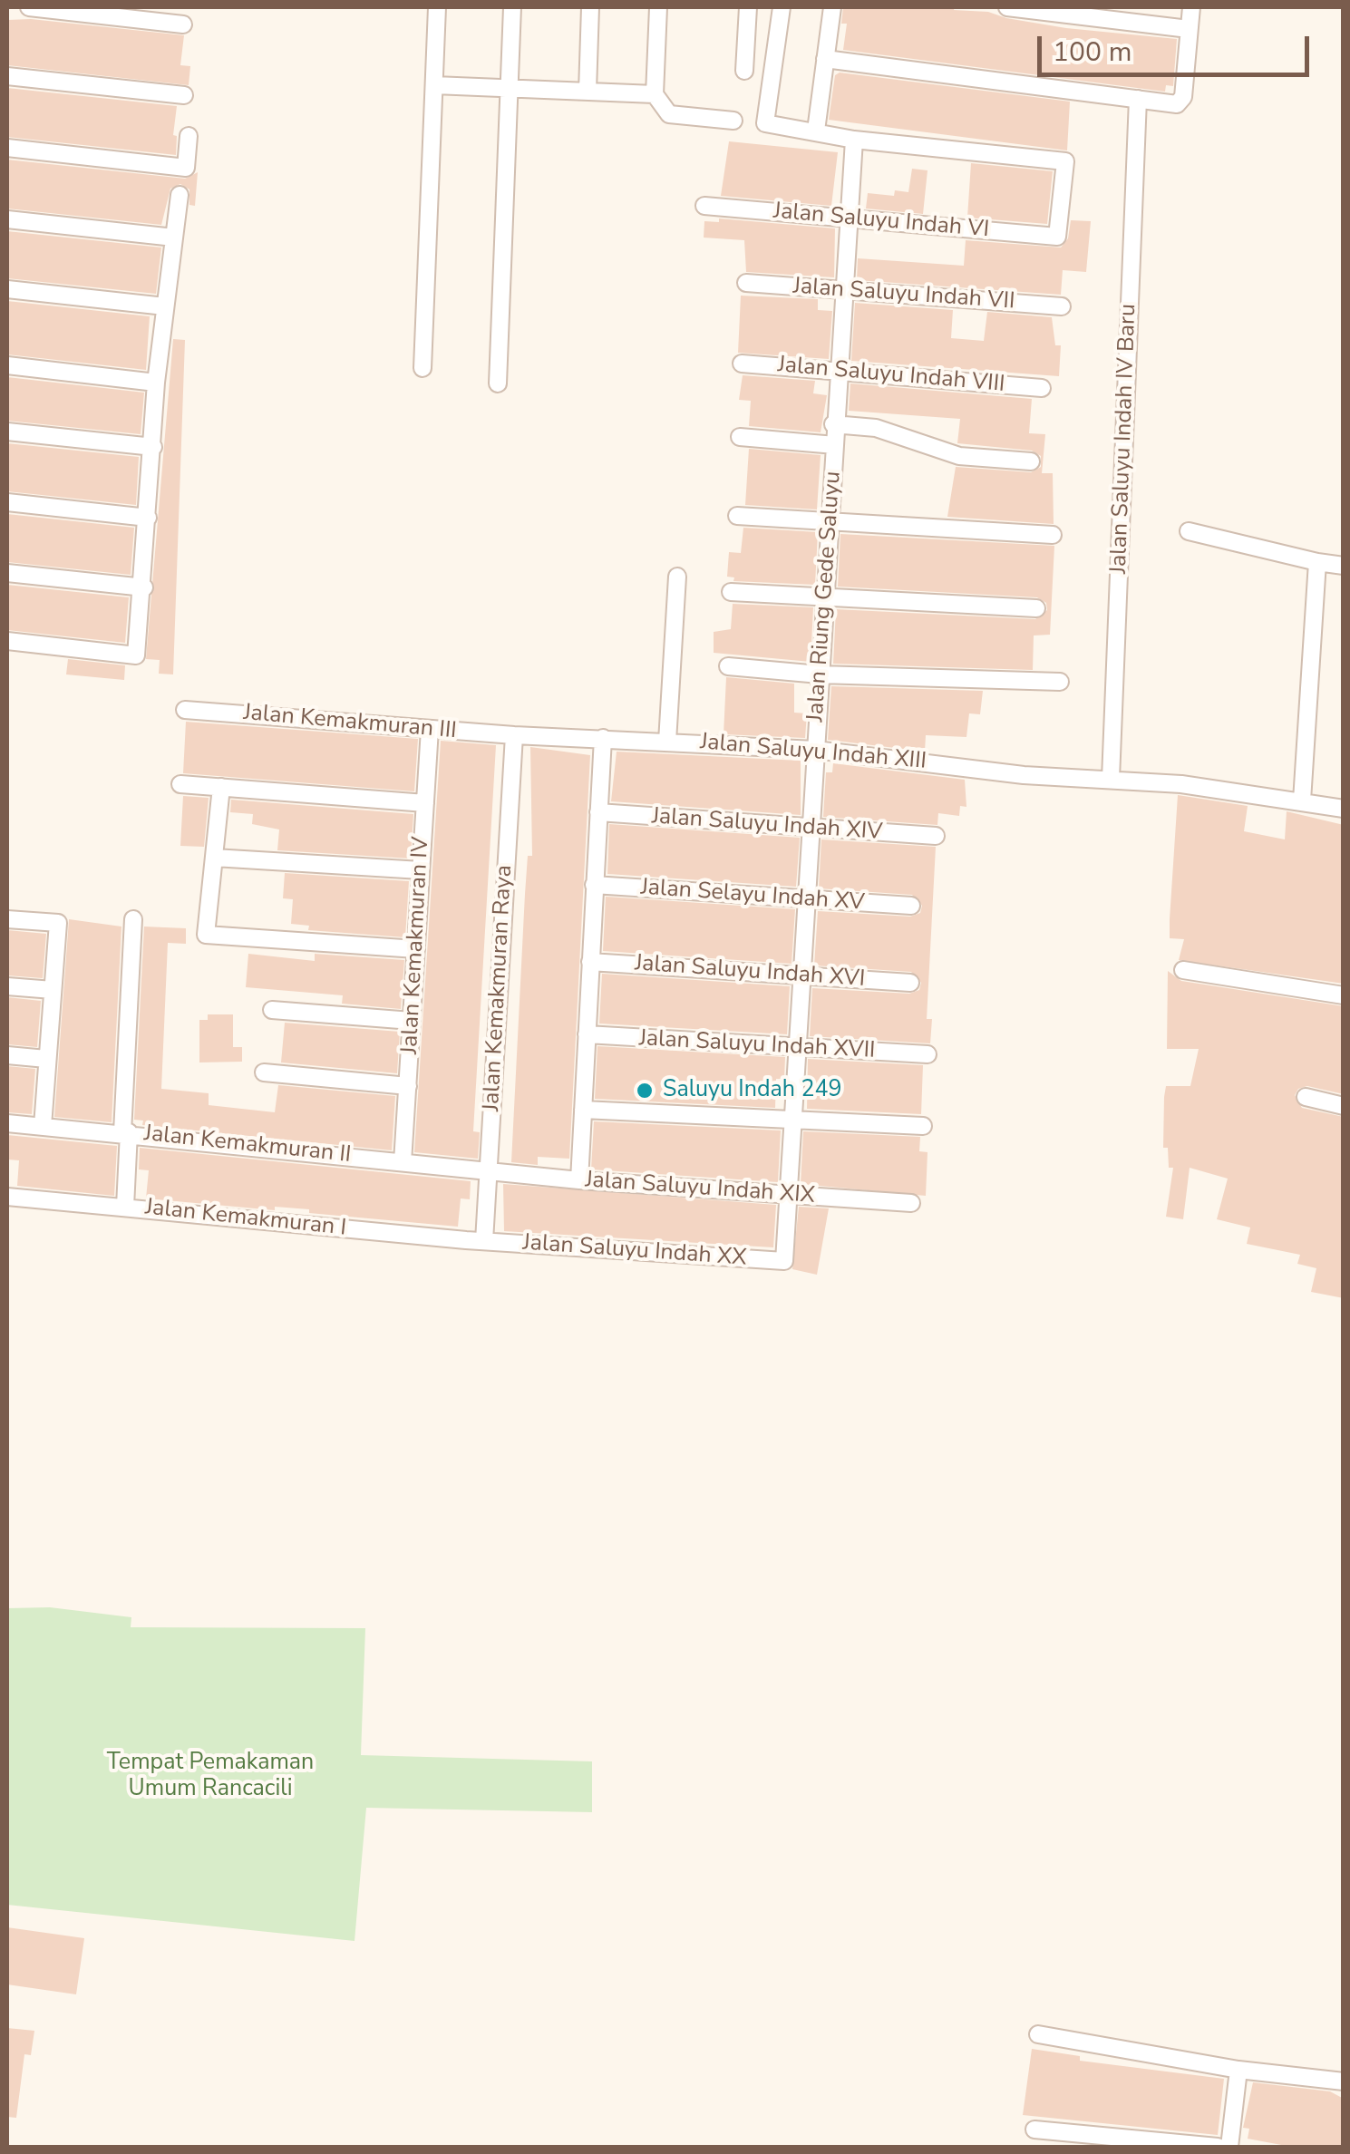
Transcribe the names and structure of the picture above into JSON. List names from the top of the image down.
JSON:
{
  "streets": {
    "street": [
      "Jalan Saluyu Indah VI",
      "Jalan Saluyu Indah VII",
      "Jalan Saluyu Indah VIII",
      "Jalan Saluyu Indah IV Baru",
      "Jalan Riung Gede Saluyu",
      "Jalan Kemakmuran III",
      "Jalan Saluyu Indah XIII",
      "Jalan Saluyu Indah XIV",
      "Jalan Selayu Indah XV",
      "Jalan Kemakmuran IV",
      "Jalan Saluyu Indah XVI",
      "Jalan Kemakmuran Raya",
      "Jalan Saluyu Indah XVII",
      "Jalan Kemakmuran II",
      "Jalan Saluyu Indah XIX",
      "Jalan Kemakmuran I",
      "Jalan Saluyu Indah XX"
    ]
  },
  "crossings": [
    ["Jalan Saluyu Indah VI", "Jalan Riung Gede Saluyu"],
    ["Jalan Saluyu Indah VII", "Jalan Riung Gede Saluyu"],
    ["Jalan Saluyu Indah VIII", "Jalan Riung Gede Saluyu"],
    ["Jalan Saluyu Indah IV Baru", "Jalan Saluyu Indah XIII"],
    ["Jalan Riung Gede Saluyu", "Jalan Saluyu Indah XIII"],
    ["Jalan Riung Gede Saluyu", "Jalan Saluyu Indah XIV"],
    ["Jalan Riung Gede Saluyu", "Jalan Selayu Indah XV"],
    ["Jalan Riung Gede Saluyu", "Jalan Saluyu Indah XVI"],
    ["Jalan Riung Gede Saluyu", "Jalan Saluyu Indah XVII"],
    ["Jalan Riung Gede Saluyu", "Jalan Saluyu Indah XIX"],
    ["Jalan Riung Gede Saluyu", "Jalan Saluyu Indah XX"],
    ["Jalan Kemakmuran III", "Jalan Saluyu Indah XIII"],
    ["Jalan Kemakmuran III", "Jalan Kemakmuran IV"],
    ["Jalan Kemakmuran III", "Jalan Kemakmuran Raya"],
    ["Jalan Saluyu Indah XIII", "Jalan Kemakmuran Raya"],
    ["Jalan Kemakmuran IV", "Jalan Kemakmuran II"],
    ["Jalan Kemakmuran Raya", "Jalan Kemakmuran II"],
    ["Jalan Kemakmuran Raya", "Jalan Saluyu Indah XIX"],
    ["Jalan Kemakmuran Raya", "Jalan Kemakmuran I"],
    ["Jalan Kemakmuran Raya", "Jalan Saluyu Indah XX"],
    ["Jalan Kemakmuran II", "Jalan Saluyu Indah XIX"],
    ["Jalan Kemakmuran I", "Jalan Saluyu Indah XX"]
  ],
  "parks": ["Tempat Pemakaman Umum Rancacili"],
  "places": ["Saluyu Indah 249"],
  "scale_bar": "100 m"
}
